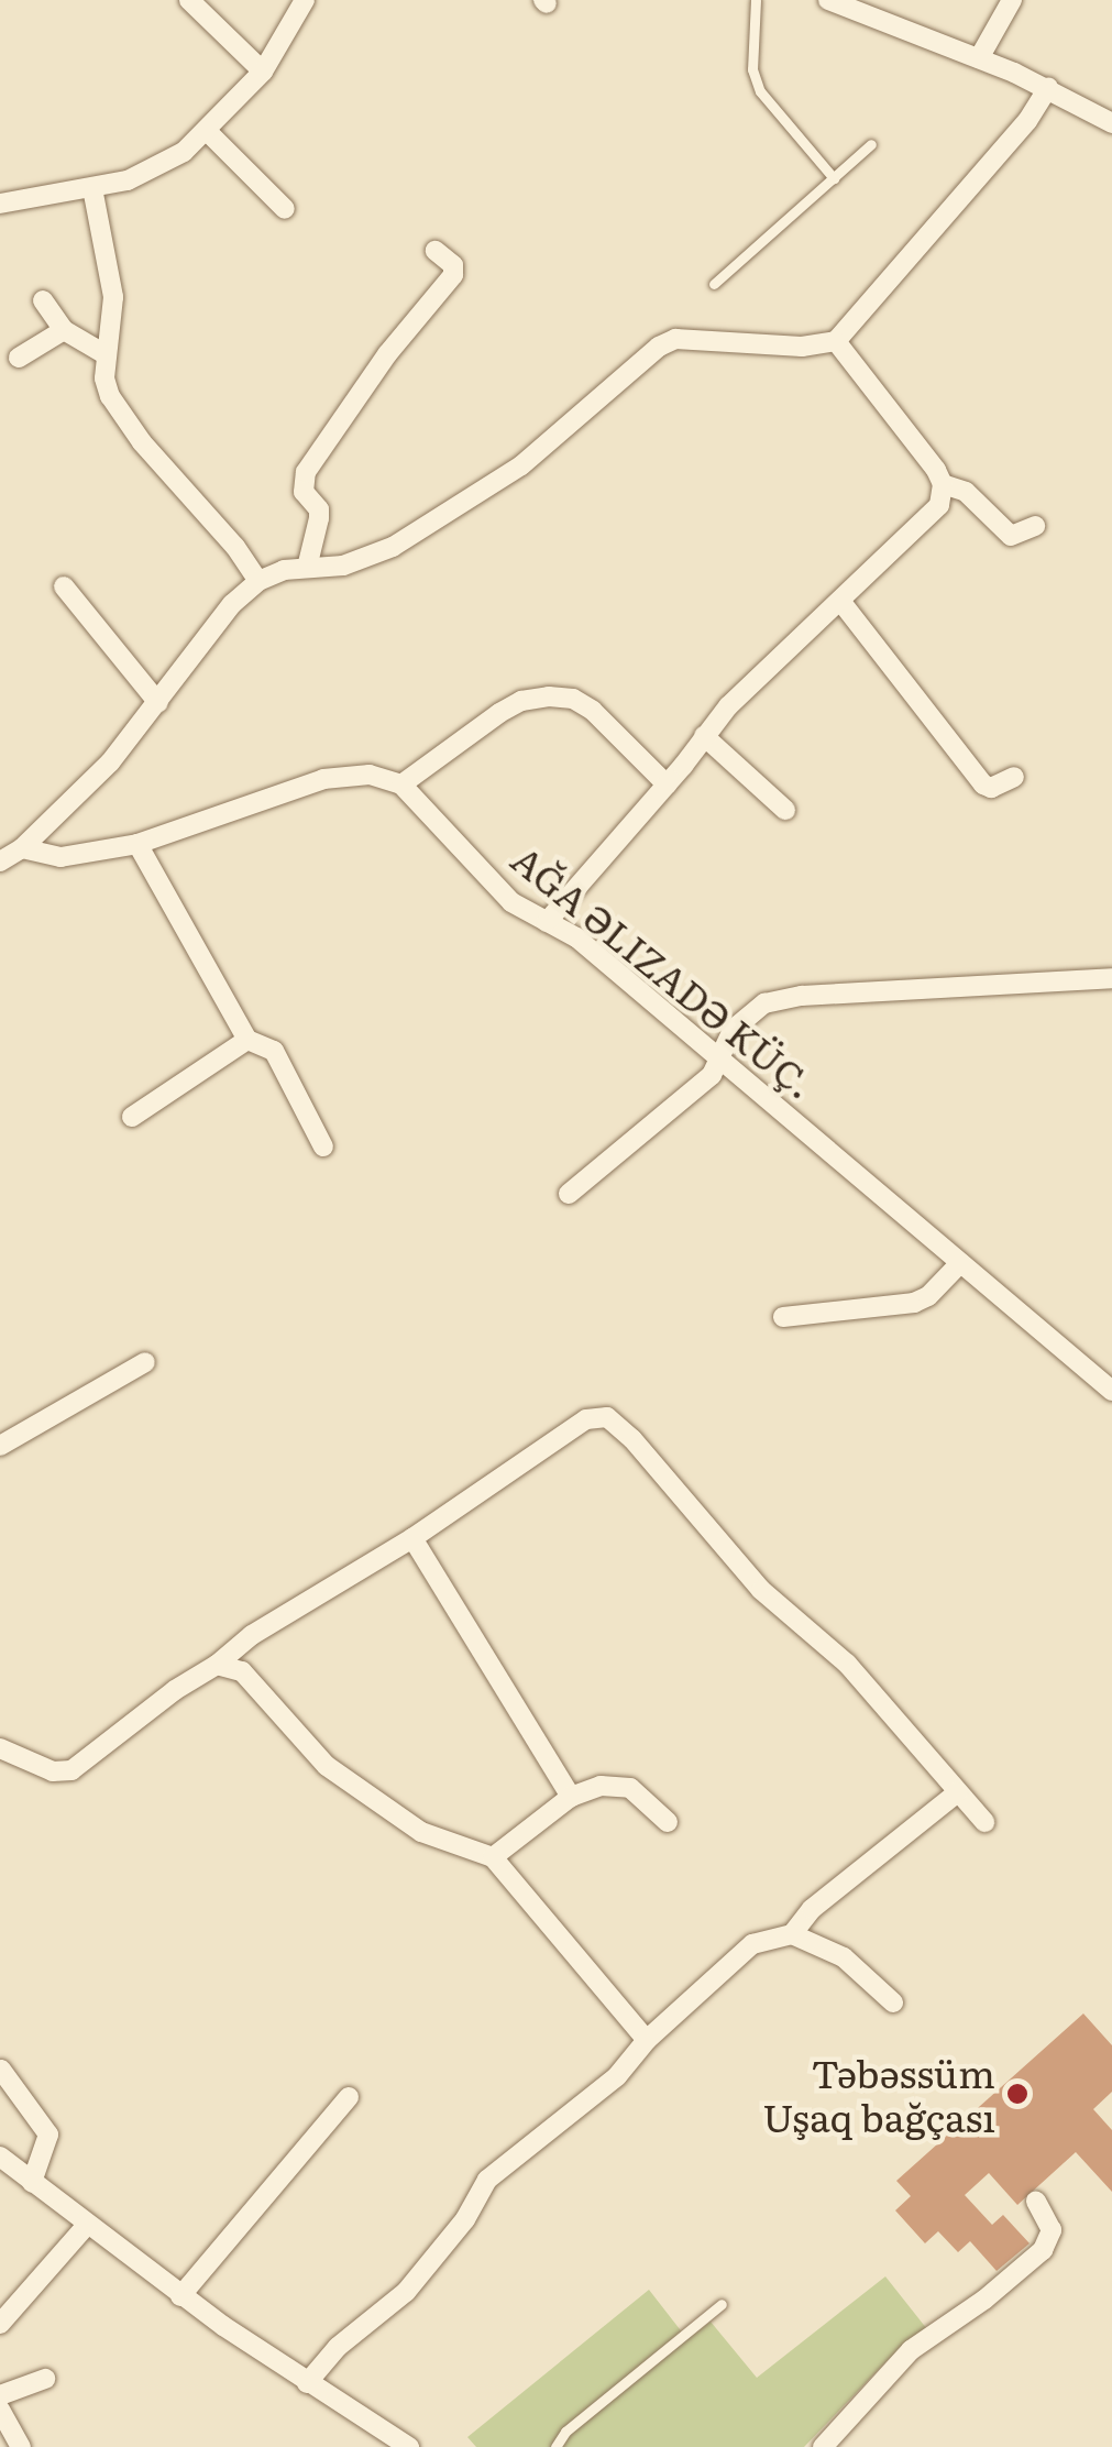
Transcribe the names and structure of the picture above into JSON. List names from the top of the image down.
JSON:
{
  "streets": {
    "street": ["AĞA ƏLIZADƏ KÜÇ."]
  },
  "places": ["Təbəssüm Uşaq bağçası"]
}
